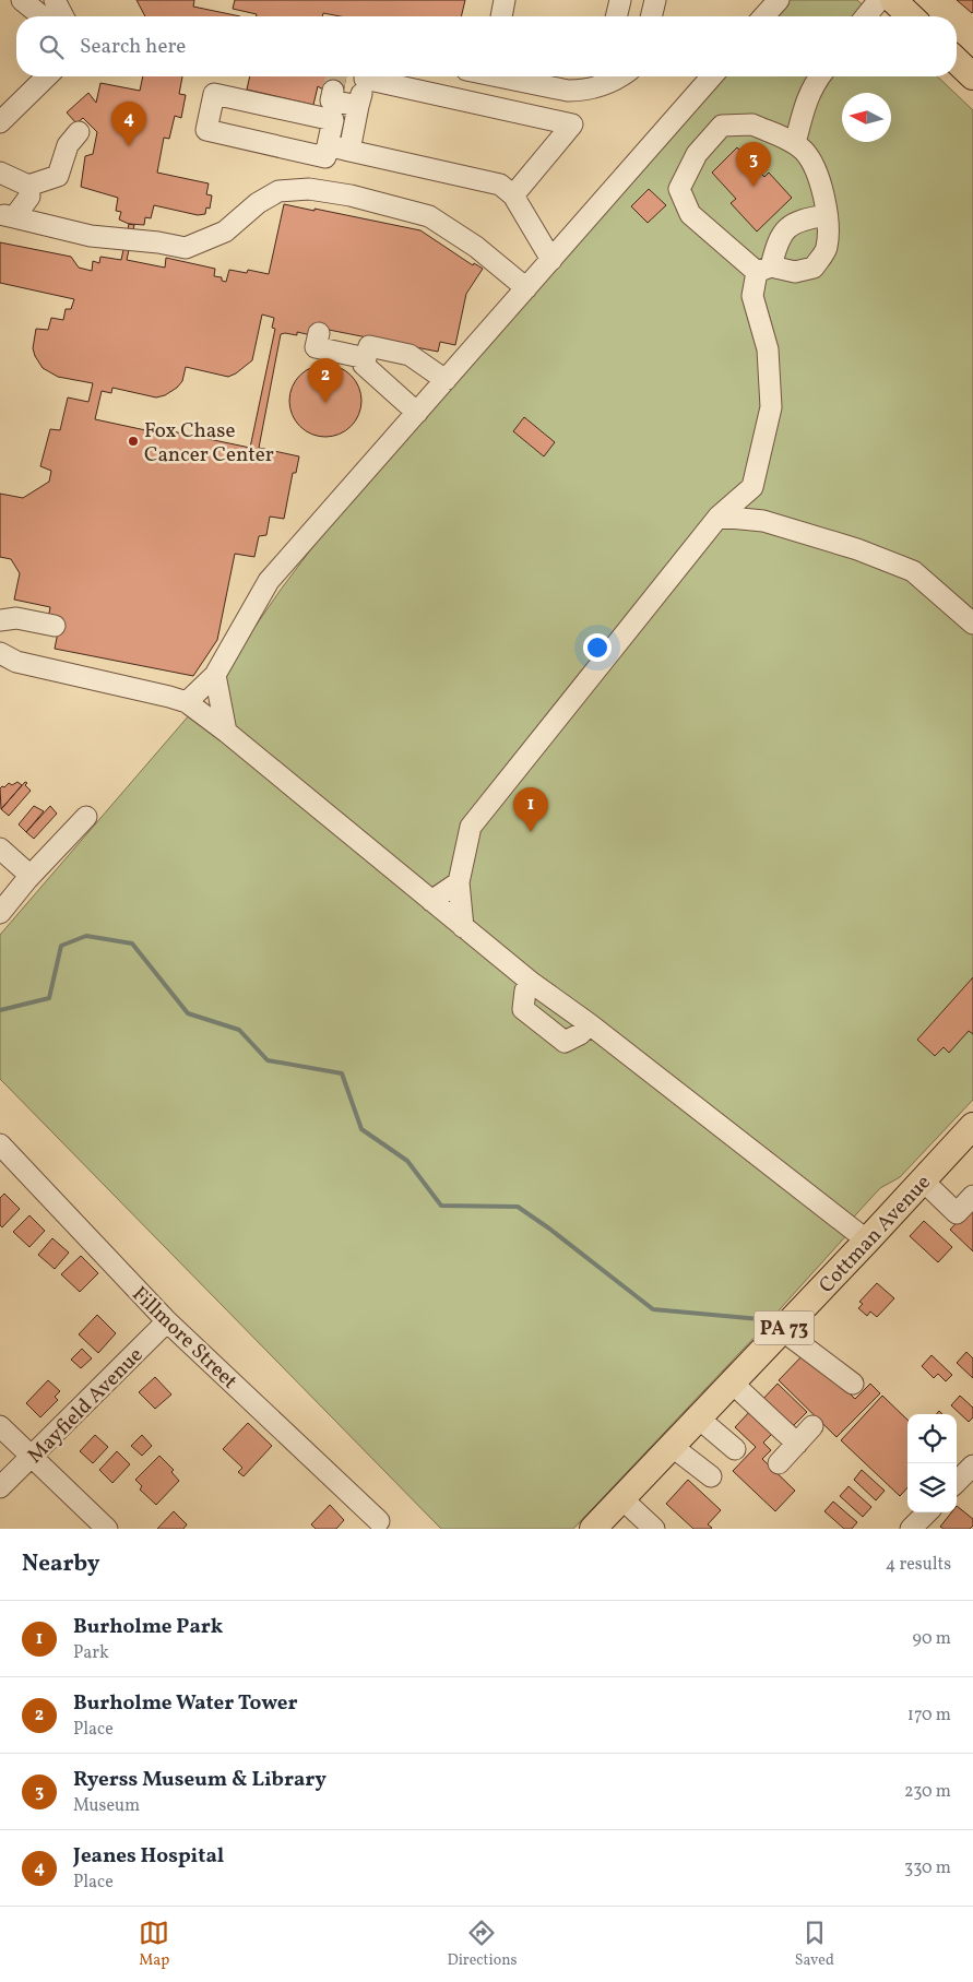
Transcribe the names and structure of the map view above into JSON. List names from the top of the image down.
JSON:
{
  "streets": {
    "main road": ["Cottman Avenue", "PA 73"],
    "street": ["Fillmore Street", "Mayfield Avenue"]
  },
  "crossings": [
    ["Fillmore Street", "Mayfield Avenue"]
  ],
  "places": ["Fox Chase Cancer Center"],
  "north": "left",
  "page": {
    "search": "Search here",
    "pins": [
      "4",
      "3",
      "2",
      "1"
    ],
    "heading": ["Nearby", "4 results"],
    "list": [
      {
        "mark": "1",
        "name": "Burholme Park",
        "note": "Park",
        "value": "90 m"
      },
      {
        "mark": "2",
        "name": "Burholme Water Tower",
        "note": "Place",
        "value": "170 m"
      },
      {
        "mark": "3",
        "name": "Ryerss Museum & Library",
        "note": "Museum",
        "value": "230 m"
      },
      {
        "mark": "4",
        "name": "Jeanes Hospital",
        "note": "Place",
        "value": "330 m"
      }
    ],
    "nav": ["Map", "Directions", "Saved"]
  }
}
